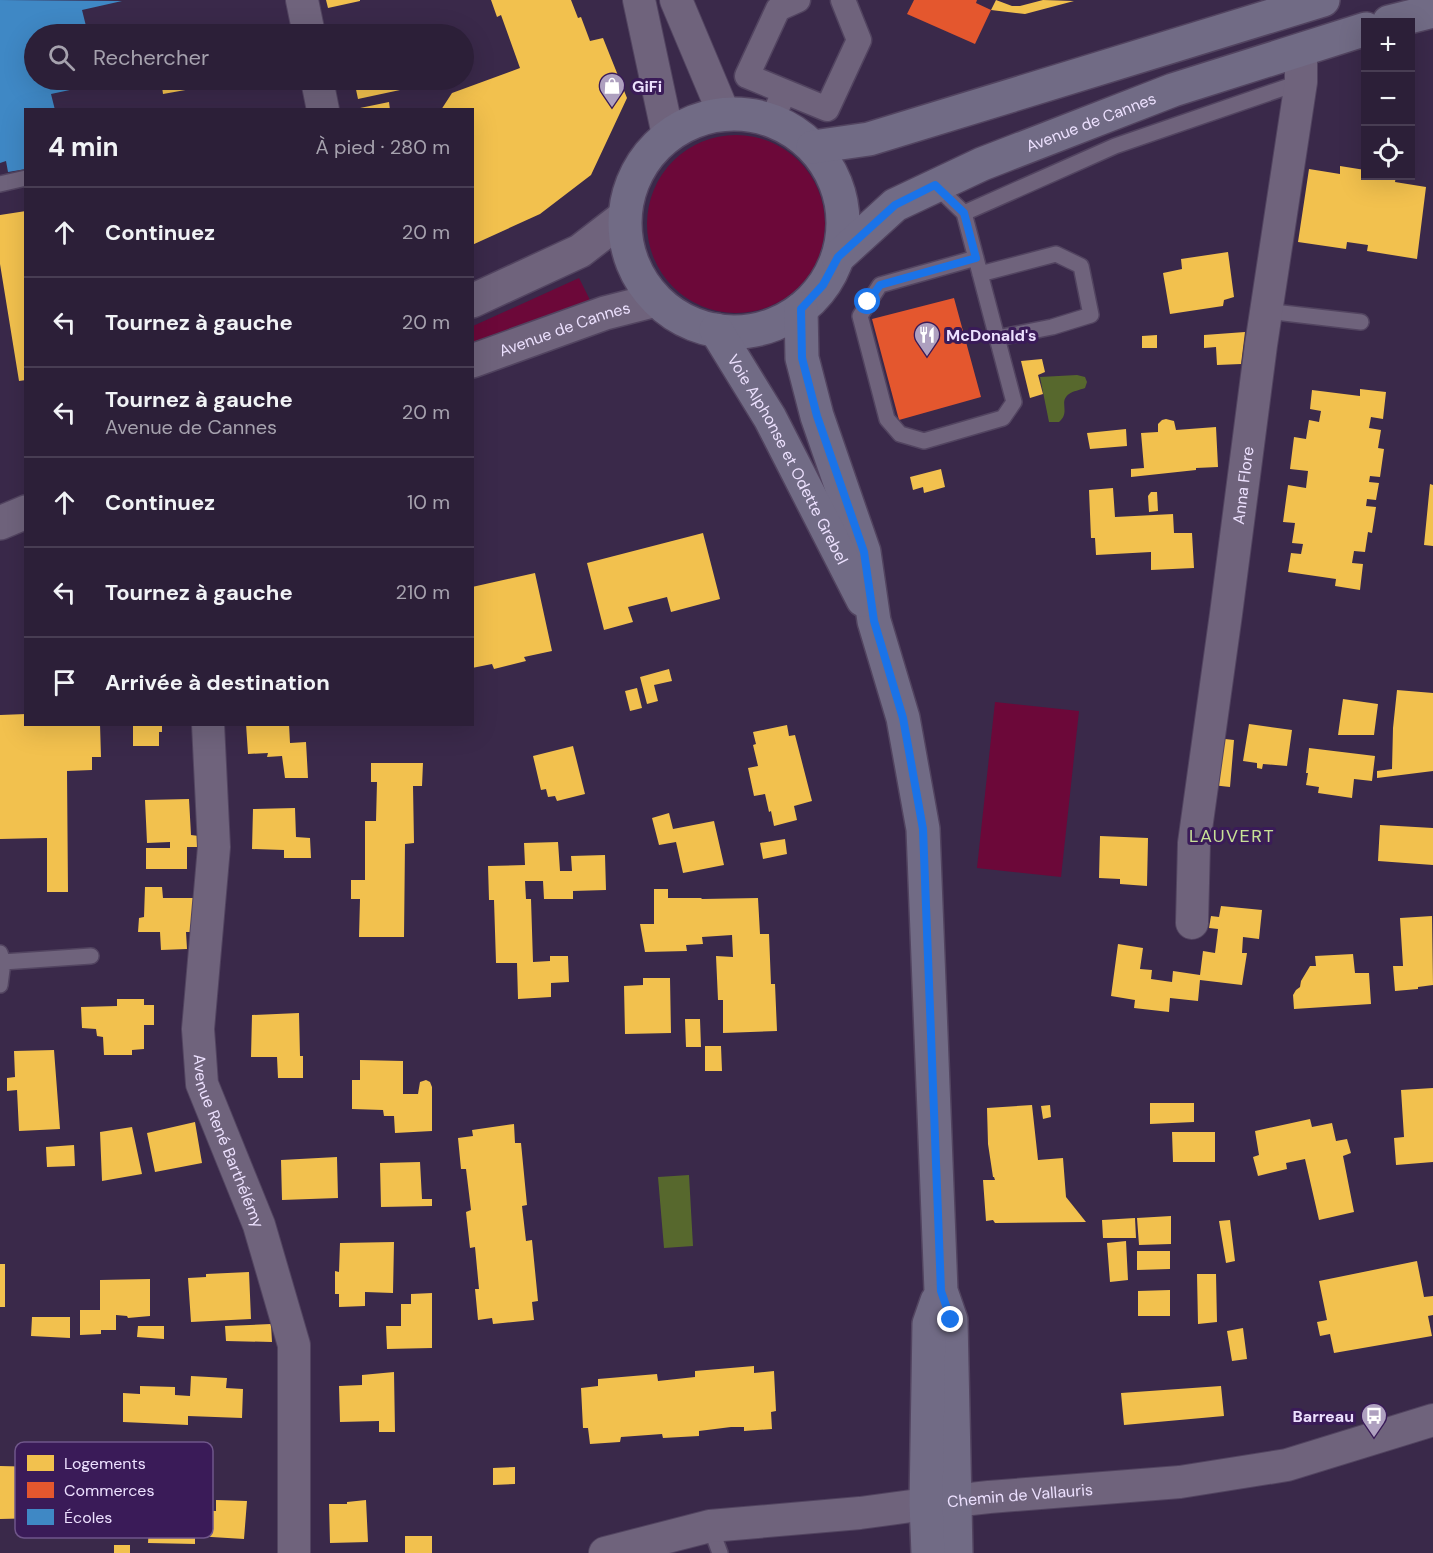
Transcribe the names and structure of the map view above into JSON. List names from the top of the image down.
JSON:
{
  "streets": {
    "main road": ["Avenue de Cannes", "Voie Alphonse et Odette Grebel"],
    "street": ["Anna Flore", "Avenue René Barthélémy", "Chemin de Vallauris"]
  },
  "crossings": [
    ["Avenue de Cannes", "Anna Flore"],
    ["Voie Alphonse et Odette Grebel", "Chemin de Vallauris"]
  ],
  "districts": ["LAUVERT"],
  "places": {
    "shop": ["GiFi"],
    "restaurant": ["McDonald's"],
    "bus stop": ["Barreau"]
  },
  "legend": ["Logements", "Commerces", "Écoles"],
  "page": {
    "map_buttons": ["+", "−"],
    "search": "Rechercher",
    "heading": ["4 min", "À pied · 280 m"],
    "list": [
      ["Continuez", "20 m"],
      ["Tournez à gauche", "20 m"],
      ["Tournez à gauche", "Avenue de Cannes", "20 m"],
      ["Continuez", "10 m"],
      ["Tournez à gauche", "210 m"],
      "Arrivée à destination"
    ]
  }
}
